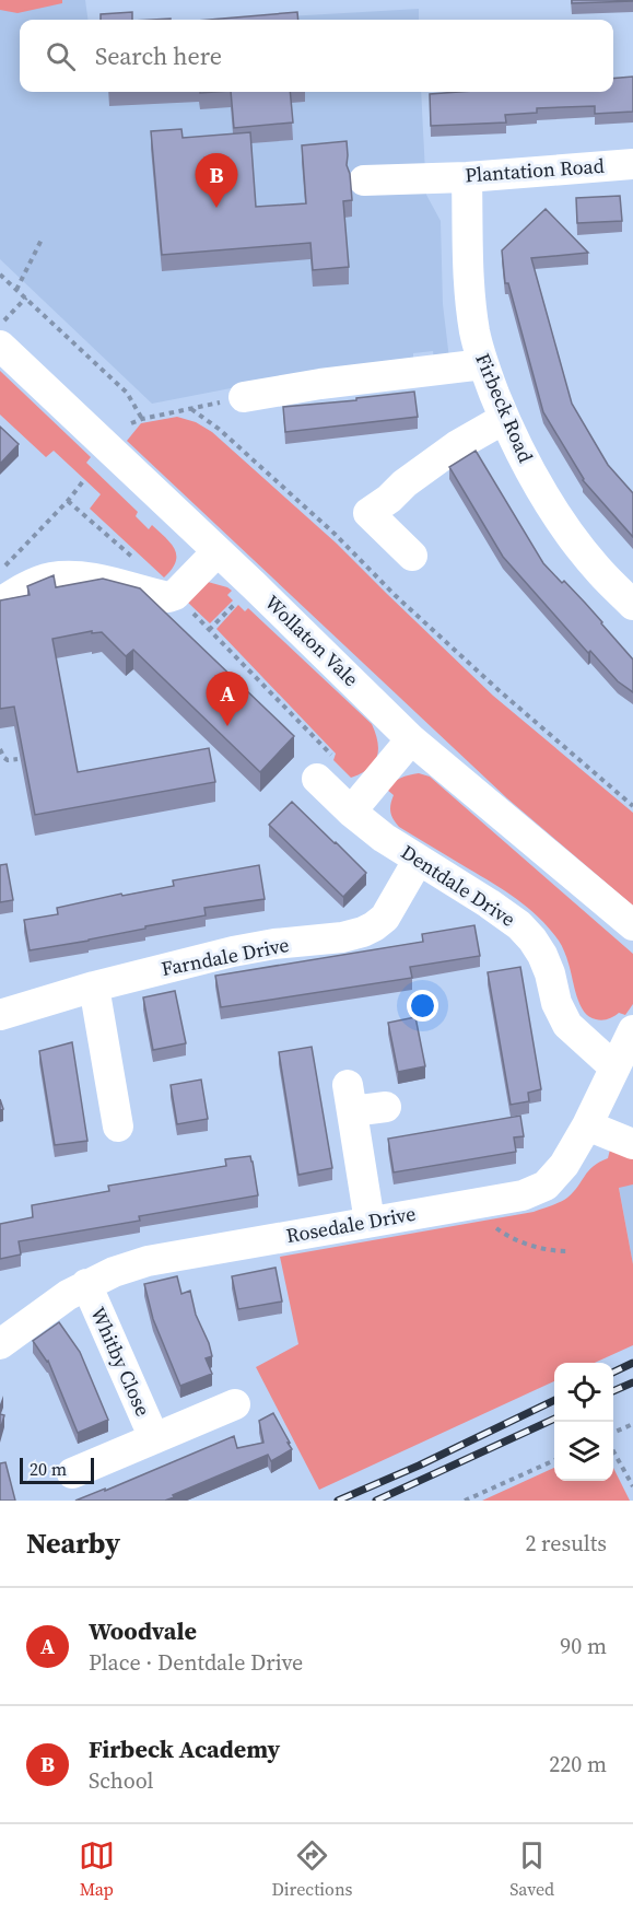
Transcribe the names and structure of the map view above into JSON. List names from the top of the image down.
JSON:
{
  "streets": {
    "street": [
      "Plantation Road",
      "Firbeck Road",
      "Wollaton Vale",
      "Dentdale Drive",
      "Farndale Drive",
      "Rosedale Drive",
      "Whitby Close"
    ]
  },
  "crossings": [
    ["Plantation Road", "Firbeck Road"],
    ["Dentdale Drive", "Farndale Drive"],
    ["Dentdale Drive", "Rosedale Drive"],
    ["Rosedale Drive", "Whitby Close"]
  ],
  "scale_bar": "20 m",
  "page": {
    "search": "Search here",
    "pins": ["B", "A"],
    "scale": "20 m",
    "heading": ["Nearby", "2 results"],
    "list": [
      {
        "mark": "A",
        "name": "Woodvale",
        "note": "Place · Dentdale Drive",
        "value": "90 m"
      },
      {
        "mark": "B",
        "name": "Firbeck Academy",
        "note": "School",
        "value": "220 m"
      }
    ],
    "nav": ["Map", "Directions", "Saved"]
  }
}
